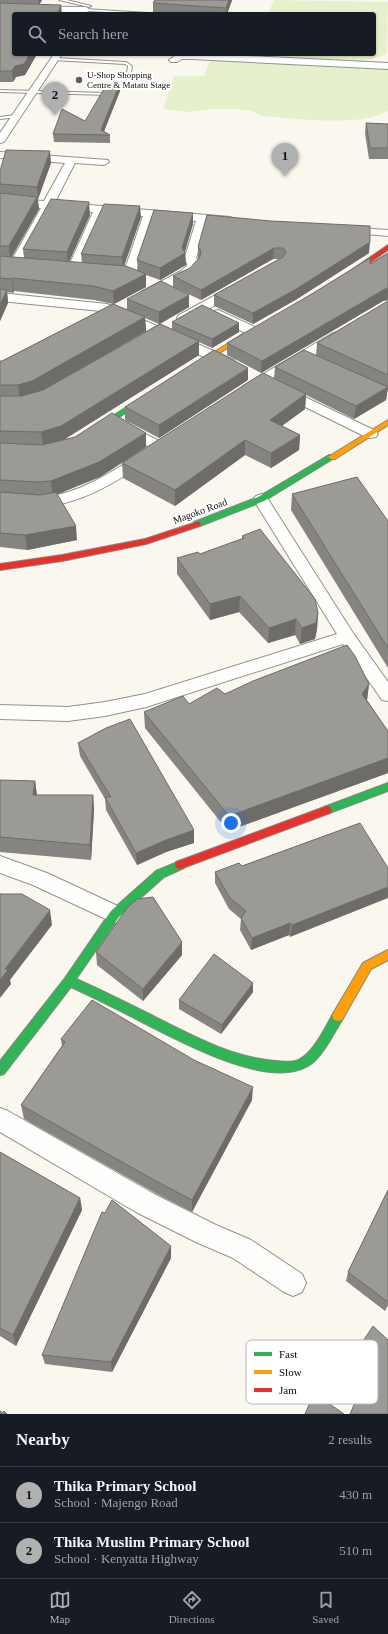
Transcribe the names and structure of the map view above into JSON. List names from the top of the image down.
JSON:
{
  "streets": {
    "street": ["Magoko Road"]
  },
  "places": ["U-Shop Shopping Centre & Matatu Stage"],
  "legend": ["Fast", "Slow", "Jam"],
  "page": {
    "search": "Search here",
    "pins": ["2", "1"],
    "heading": ["Nearby", "2 results"],
    "list": [
      {
        "mark": "1",
        "name": "Thika Primary School",
        "note": "School · Majengo Road",
        "value": "430 m"
      },
      {
        "mark": "2",
        "name": "Thika Muslim Primary School",
        "note": "School · Kenyatta Highway",
        "value": "510 m"
      }
    ],
    "nav": ["Map", "Directions", "Saved"]
  }
}
